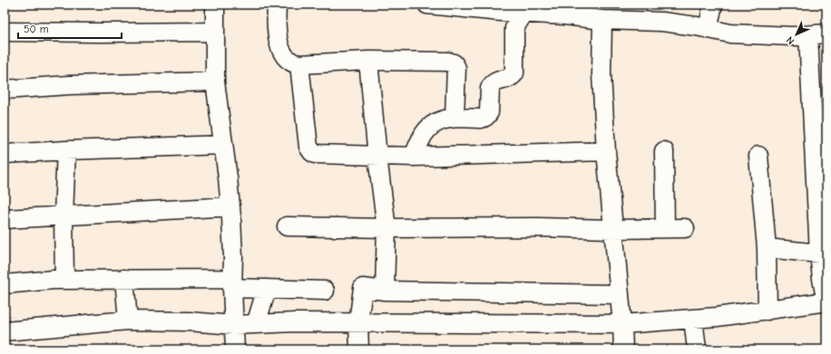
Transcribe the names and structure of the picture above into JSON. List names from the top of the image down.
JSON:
{
  "scale_bar": "50 m",
  "north": "bottom left"
}
